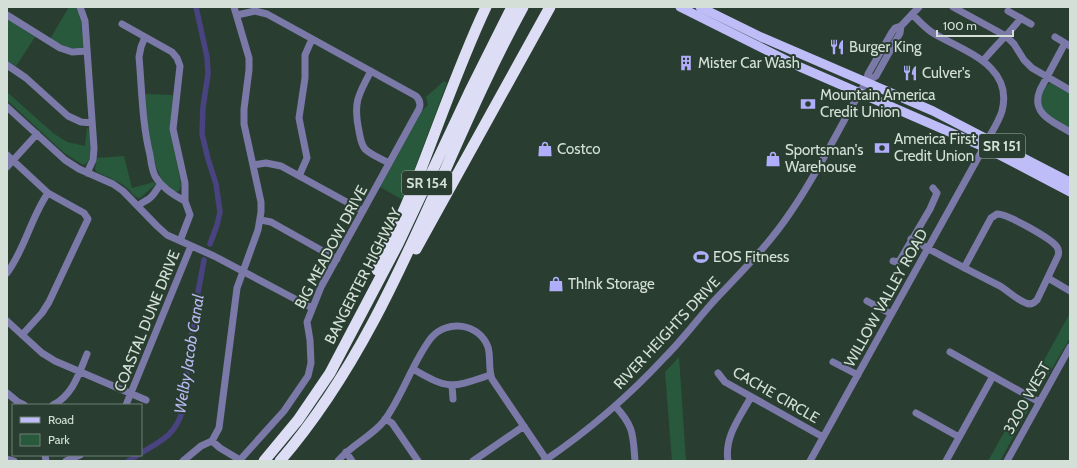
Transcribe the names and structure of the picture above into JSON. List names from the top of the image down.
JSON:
{
  "streets": {
    "highway": ["SR 154", "BANGERTER HIGHWAY"],
    "main road": ["SR 151"],
    "street": [
      "BIG MEADOW DRIVE",
      "WILLOW VALLEY ROAD",
      "COASTAL DUNE DRIVE",
      "RIVER HEIGHTS DRIVE",
      "CACHE CIRCLE",
      "3200 WEST"
    ]
  },
  "crossings": [
    ["SR 151", "WILLOW VALLEY ROAD"],
    ["SR 151", "RIVER HEIGHTS DRIVE"],
    ["WILLOW VALLEY ROAD", "RIVER HEIGHTS DRIVE"],
    ["WILLOW VALLEY ROAD", "CACHE CIRCLE"]
  ],
  "water": ["Welby Jacob Canal"],
  "places": {
    "restaurant": ["Burger King", "Culver's"],
    "building": ["Mister Car Wash"],
    "bank": ["Mountain America Credit Union", "America First Credit Union"],
    "shop": ["Costco", "Sportsman's Warehouse", "Th!nk Storage"],
    "sports": ["EOS Fitness"]
  },
  "legend": ["Road", "Park"],
  "scale_bar": "100 m"
}
